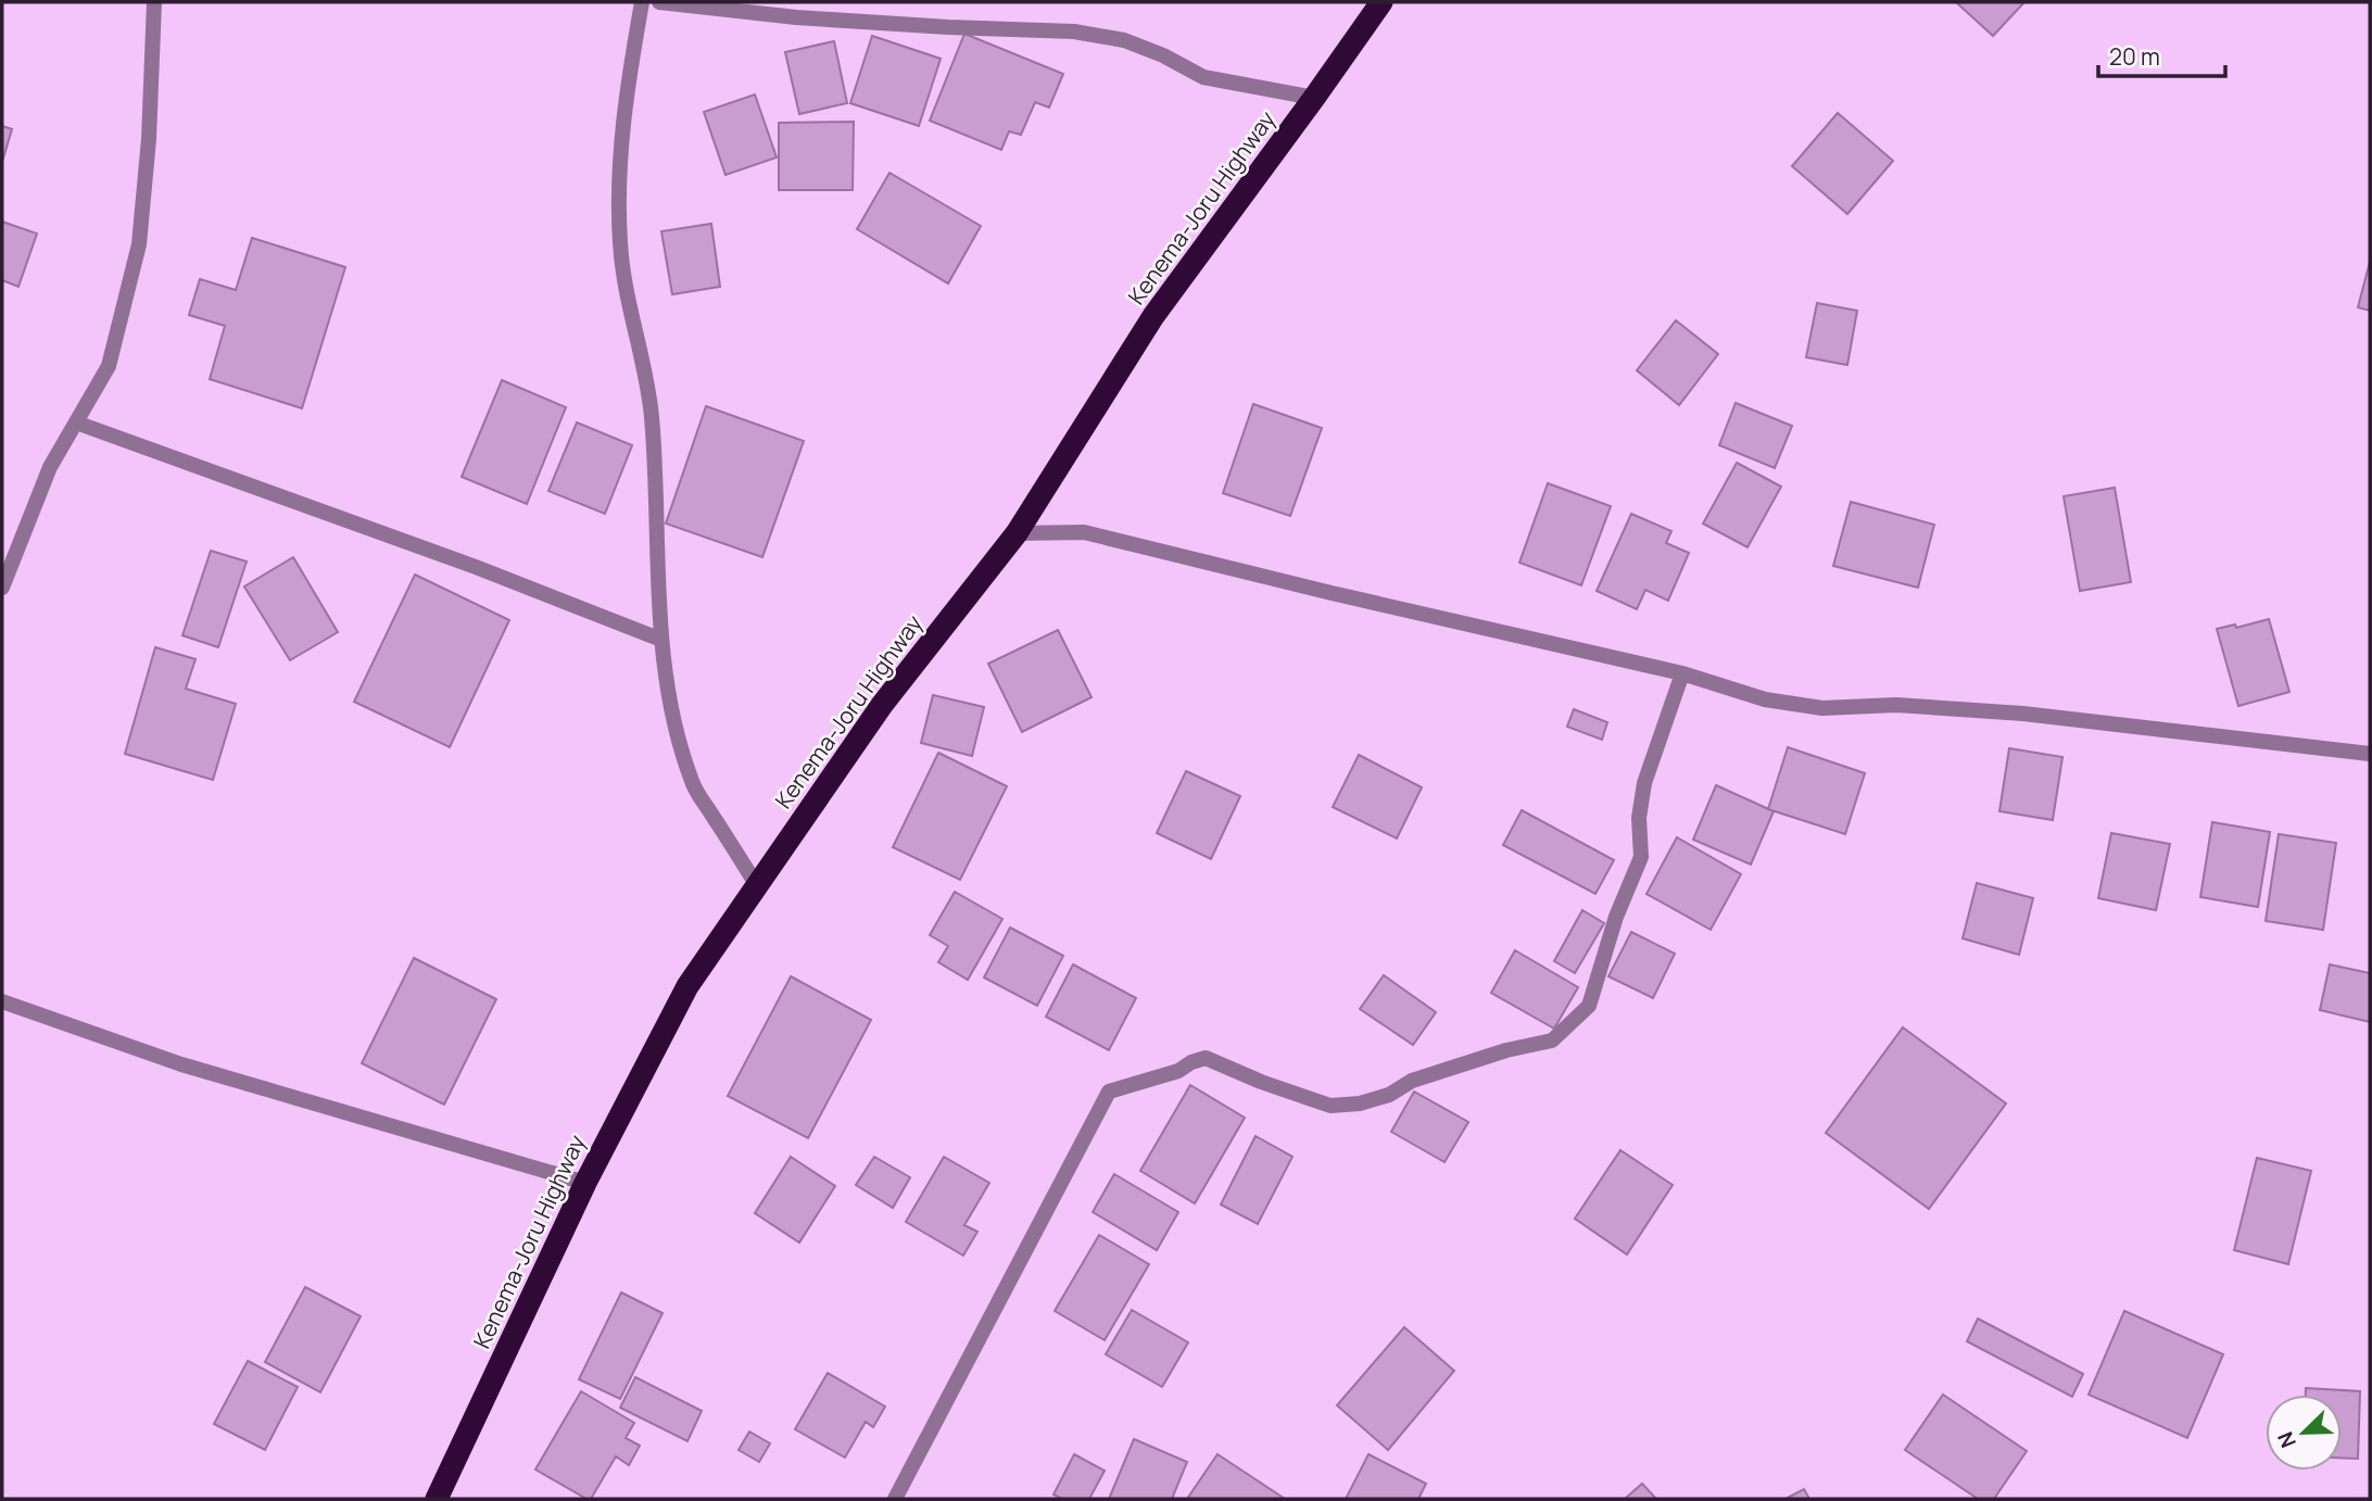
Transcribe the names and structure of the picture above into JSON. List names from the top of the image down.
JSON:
{
  "streets": {
    "highway": ["Kenema-Joru Highway"]
  },
  "scale_bar": "20 m",
  "north": "bottom left"
}
